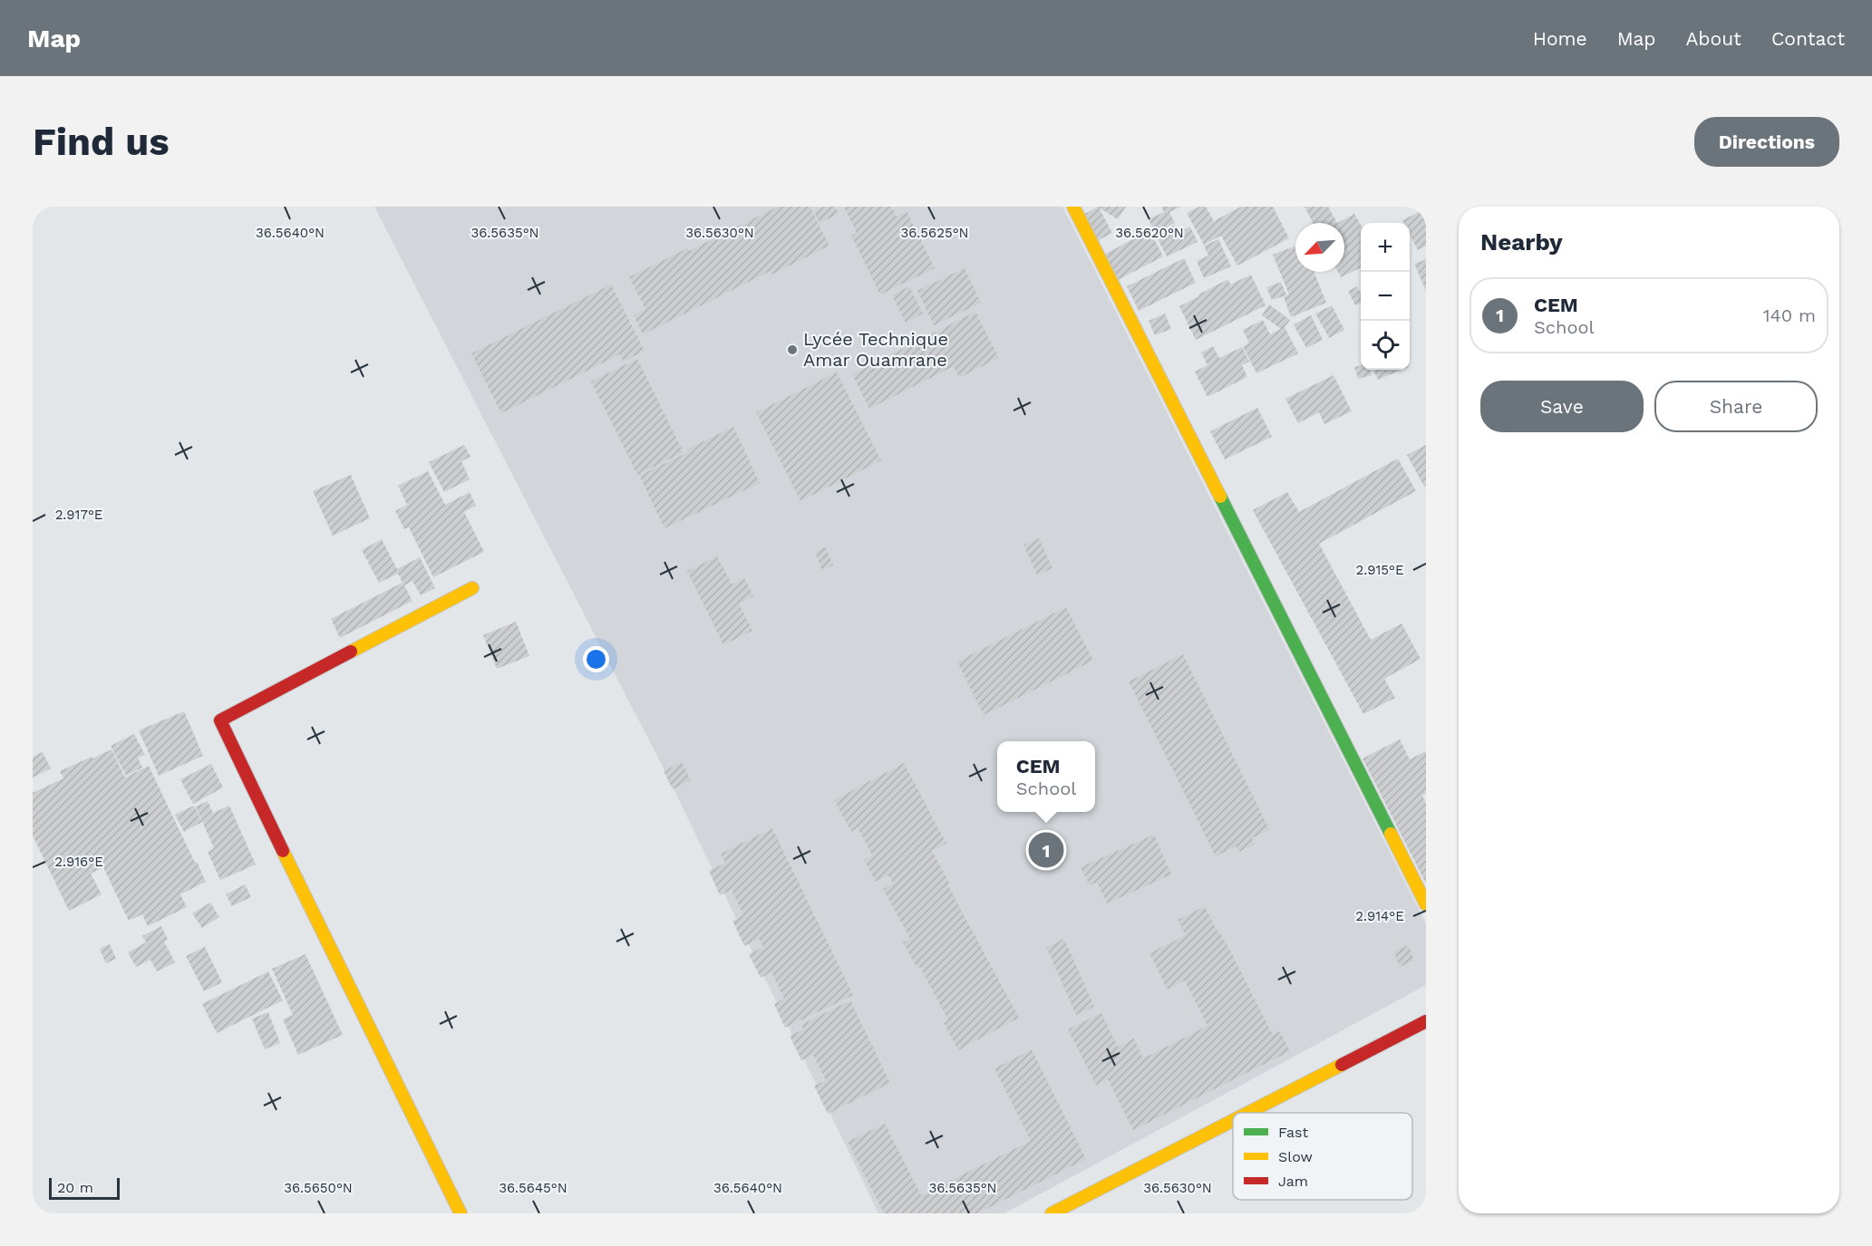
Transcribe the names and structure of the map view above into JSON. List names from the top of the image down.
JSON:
{
  "places": ["Lycée Technique Amar Ouamrane"],
  "legend": ["Fast", "Slow", "Jam"],
  "scale_bar": "20 m",
  "north": "bottom left",
  "page": {
    "header": "Map",
    "nav": [
      "Home",
      "Map",
      "About",
      "Contact"
    ],
    "buttons": [
      "Directions",
      ["Save", "Share"]
    ],
    "title": "Find us",
    "heading": "Nearby",
    "map_buttons": ["+", "−"],
    "list": [
      {
        "mark": "1",
        "name": "CEM",
        "note": "School",
        "value": "140 m"
      }
    ],
    "popup": ["CEM", "School"],
    "pins": "1",
    "scale": "20 m"
  },
  "coordinates": [
    "36.5620°N",
    "36.5640°N",
    "36.5635°N",
    "36.5630°N",
    "36.5625°N",
    "2.917°E",
    "2.915°E",
    "2.916°E",
    "2.914°E",
    "36.5650°N",
    "36.5645°N"
  ]
}
